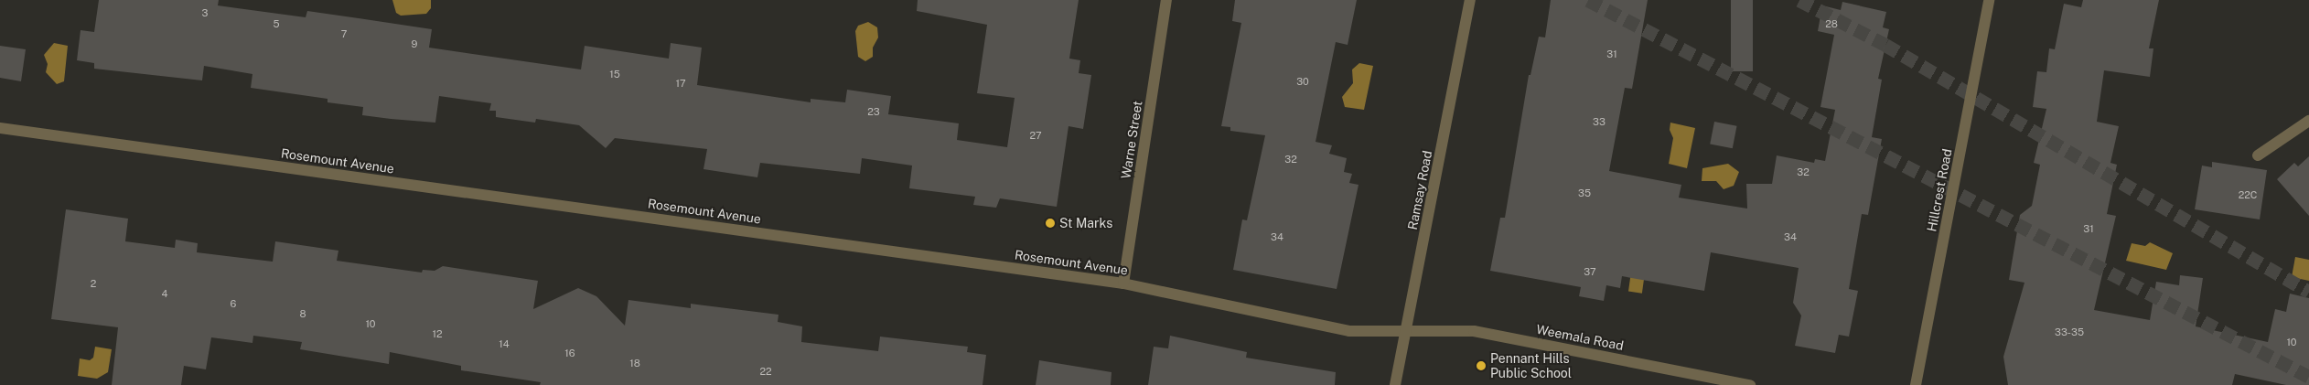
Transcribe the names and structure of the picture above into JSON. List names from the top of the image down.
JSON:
{
  "streets": {
    "street": [
      "Warne Street",
      "Rosemount Avenue",
      "Ramsay Road",
      "Hillcrest Road",
      "Weemala Road"
    ]
  },
  "crossings": [
    ["Warne Street", "Rosemount Avenue"],
    ["Rosemount Avenue", "Ramsay Road"],
    ["Rosemount Avenue", "Weemala Road"],
    ["Ramsay Road", "Weemala Road"]
  ],
  "places": ["St Marks", "Pennant Hills Public School"],
  "house_numbers": [
    "3",
    "5",
    "28",
    "7",
    "9",
    "31",
    "15",
    "30",
    "17",
    "23",
    "33",
    "27",
    "32",
    "32",
    "35",
    "22C",
    "31",
    "34",
    "34",
    "37",
    "2",
    "4",
    "6",
    "8",
    "10",
    "33-35",
    "12",
    "10",
    "14",
    "16",
    "18",
    "22"
  ]
}
